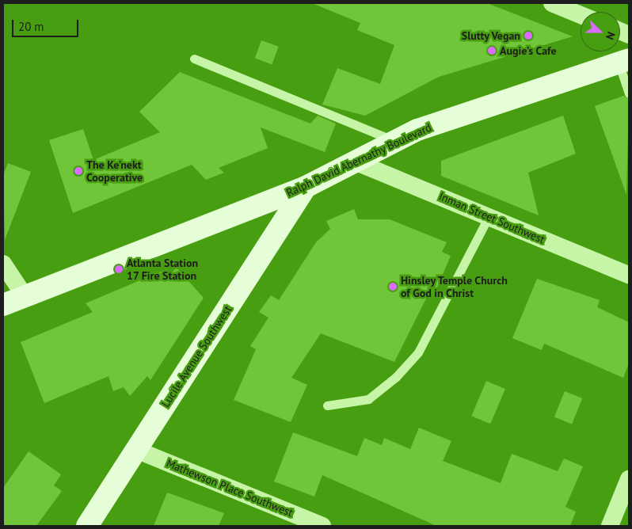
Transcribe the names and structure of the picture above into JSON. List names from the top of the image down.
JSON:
{
  "streets": {
    "main road": ["Ralph David Abernathy Boulevard", "Lucile Avenue Southwest"],
    "street": ["Inman Street Southwest", "Mathewson Place Southwest"]
  },
  "crossings": [
    ["Ralph David Abernathy Boulevard", "Inman Street Southwest"],
    ["Ralph David Abernathy Boulevard", "Lucile Avenue Southwest"],
    ["Lucile Avenue Southwest", "Mathewson Place Southwest"]
  ],
  "places": [
    "Slutty Vegan",
    "Augie's Cafe",
    "The Ke'nekt Cooperative",
    "Atlanta Station 17 Fire Station",
    "Hinsley Temple Church of God in Christ"
  ],
  "scale_bar": "20 m",
  "north": "right"
}
